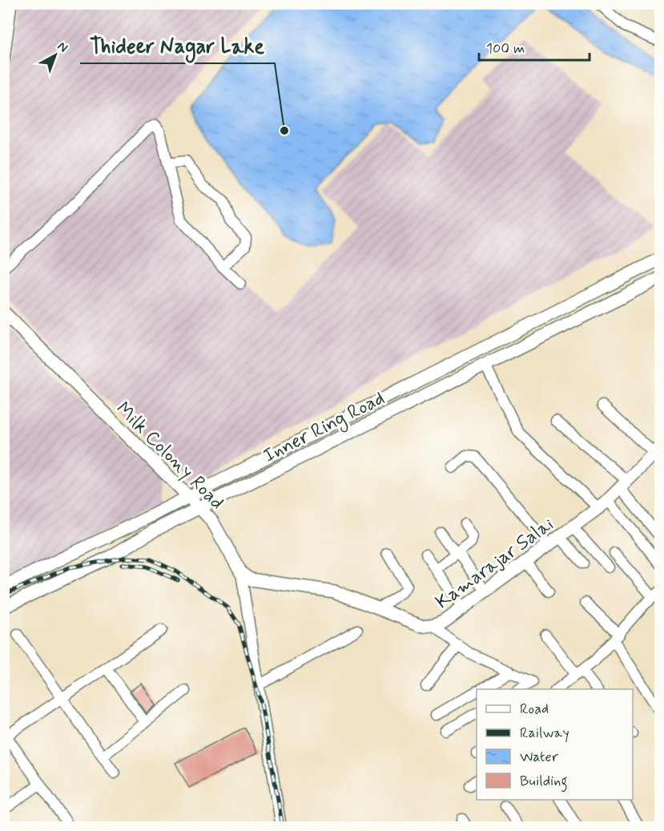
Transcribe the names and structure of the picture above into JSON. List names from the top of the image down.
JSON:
{
  "streets": {
    "main road": ["Inner Ring Road", "Milk Colony Road", "Kamarajar Salai"]
  },
  "crossings": [
    ["Inner Ring Road", "Milk Colony Road"],
    ["Milk Colony Road", "Kamarajar Salai"]
  ],
  "places": ["Thideer Nagar Lake"],
  "legend": [
    "Road",
    "Railway",
    "Water",
    "Building"
  ],
  "scale_bar": "100 m",
  "north": "top right"
}
